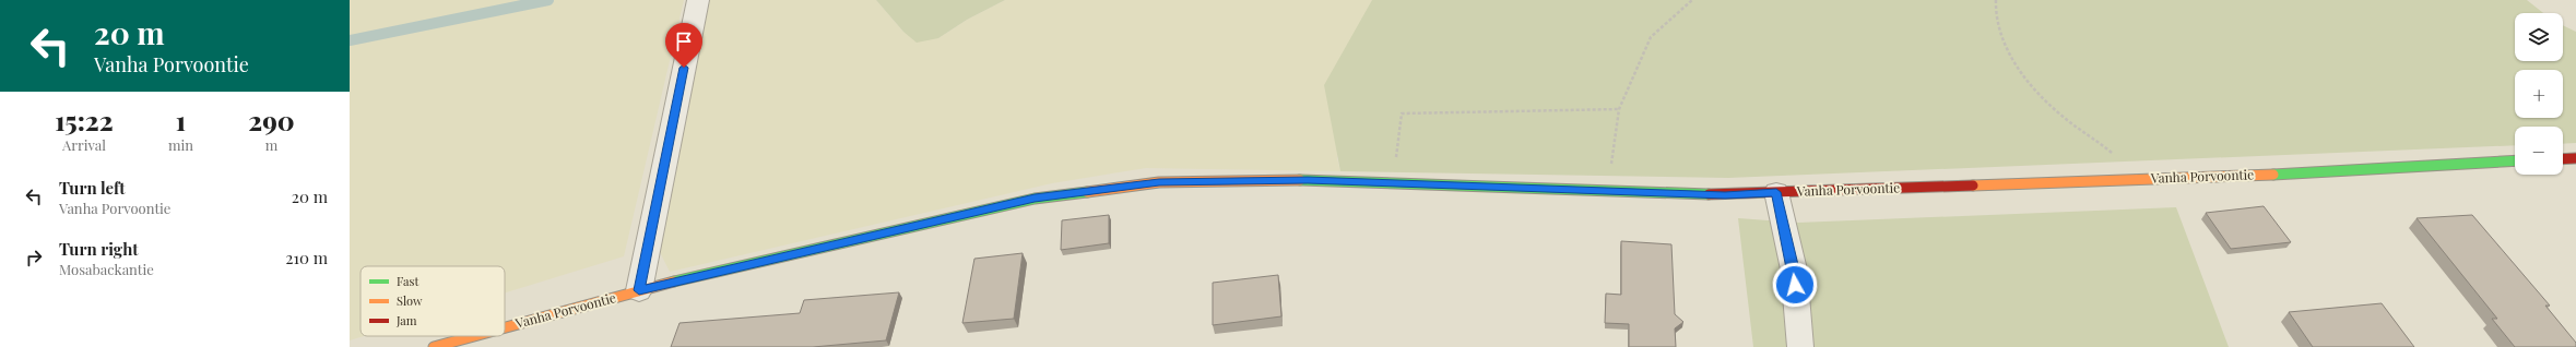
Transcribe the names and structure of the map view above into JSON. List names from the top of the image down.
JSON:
{
  "streets": {
    "street": ["Vanha Porvoontie"]
  },
  "legend": ["Fast", "Slow", "Jam"],
  "page": {
    "turn": ["20 m", "Vanha Porvoontie"],
    "map_buttons": ["+", "−"],
    "eta": [
      "15:22",
      "Arrival",
      "1",
      "min",
      "290",
      "m"
    ],
    "list": [
      {
        "name": "Turn left",
        "note": "Vanha Porvoontie",
        "value": "20 m"
      },
      {
        "name": "Turn right",
        "note": "Mosabackantie",
        "value": "210 m"
      }
    ]
  }
}
